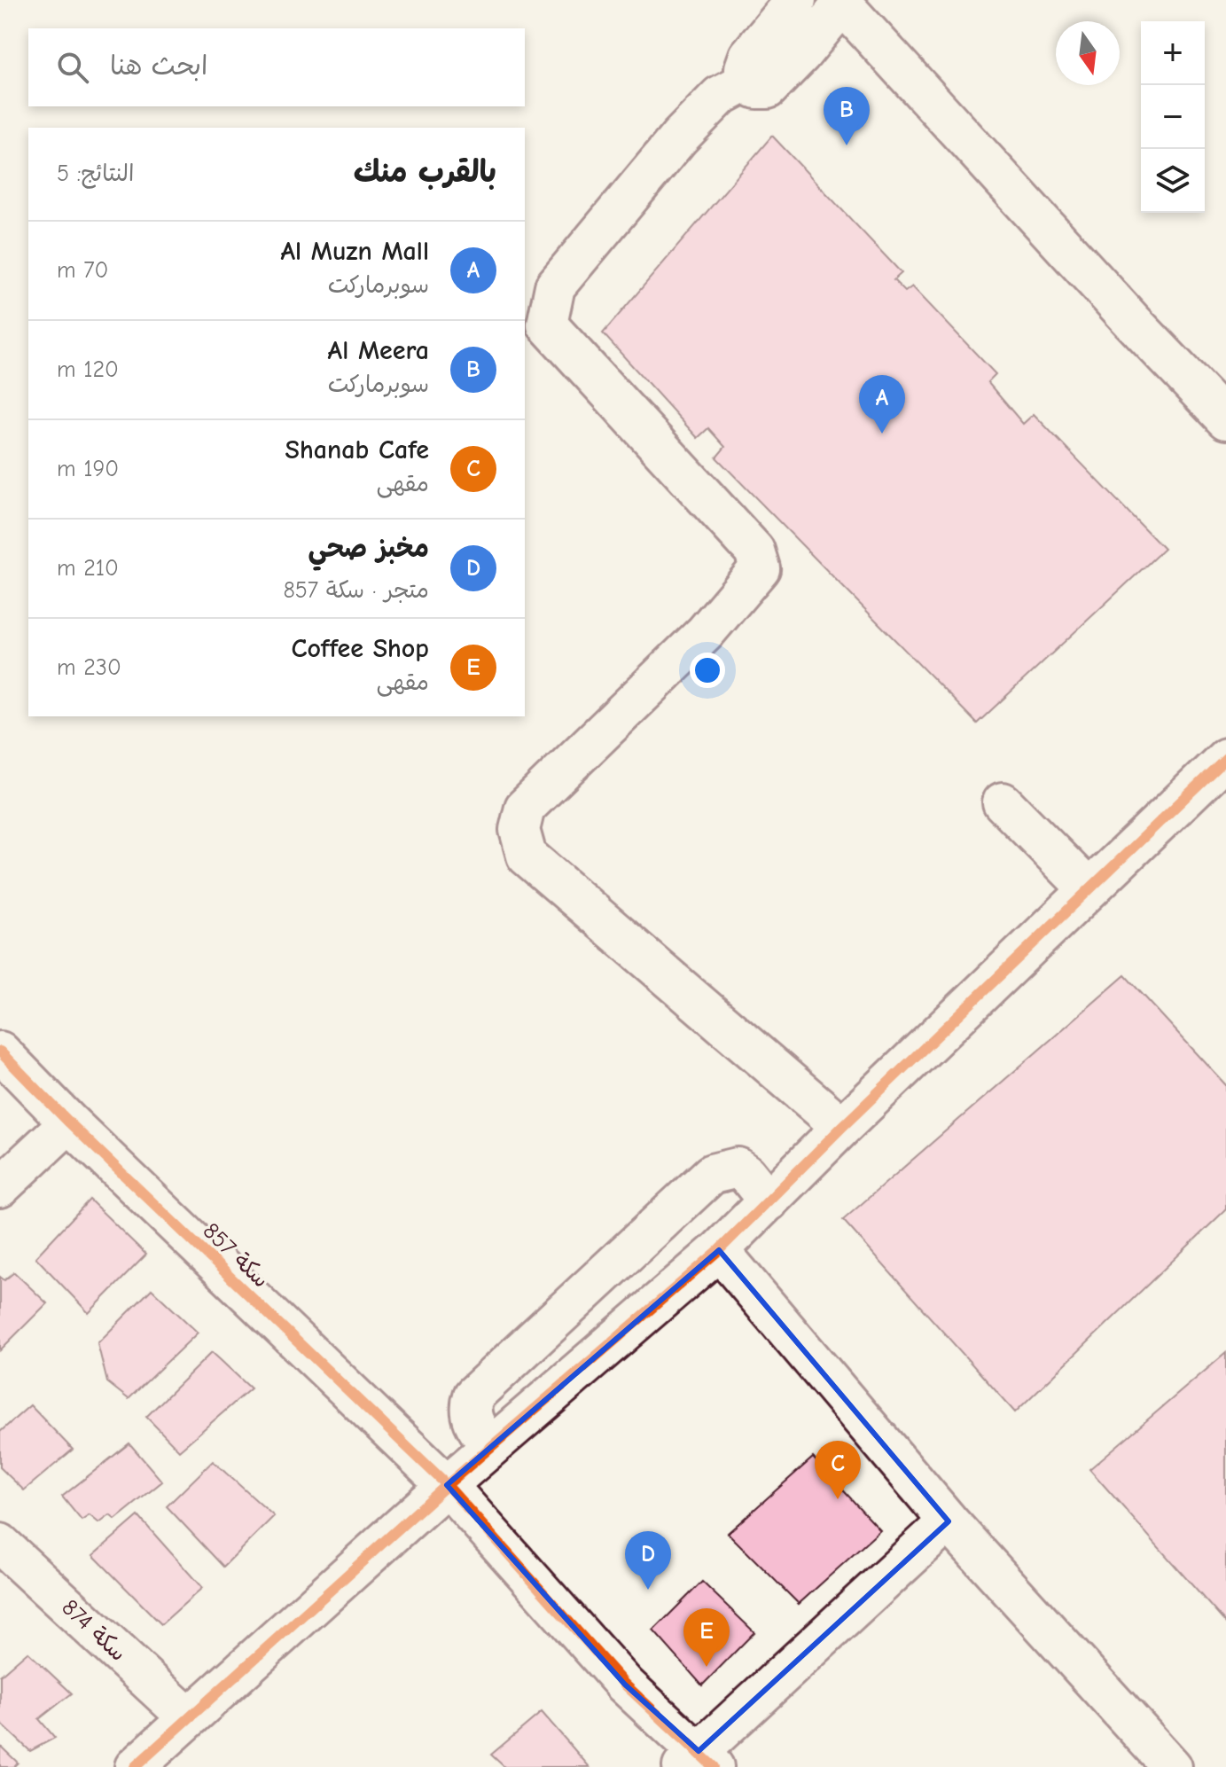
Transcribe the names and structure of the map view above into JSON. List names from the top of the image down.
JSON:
{
  "streets": {
    "street": ["سكة 857", "سكة 874"]
  },
  "north": "bottom",
  "page": {
    "map_buttons": ["+", "−"],
    "search": "ابحث هنا",
    "pins": [
      "B",
      "A",
      "C",
      "D",
      "E"
    ],
    "heading": ["بالقرب منك", "النتائج: 5"],
    "list": [
      {
        "mark": "A",
        "name": "Al Muzn Mall",
        "note": "سوبرماركت",
        "value": "70 m"
      },
      {
        "mark": "B",
        "name": "Al Meera",
        "note": "سوبرماركت",
        "value": "120 m"
      },
      {
        "mark": "C",
        "name": "Shanab Cafe",
        "note": "مقهى",
        "value": "190 m"
      },
      {
        "mark": "D",
        "name": "مخبز صحي",
        "note": "متجر · سكة 857",
        "value": "210 m"
      },
      {
        "mark": "E",
        "name": "Coffee Shop",
        "note": "مقهى",
        "value": "230 m"
      }
    ]
  }
}
